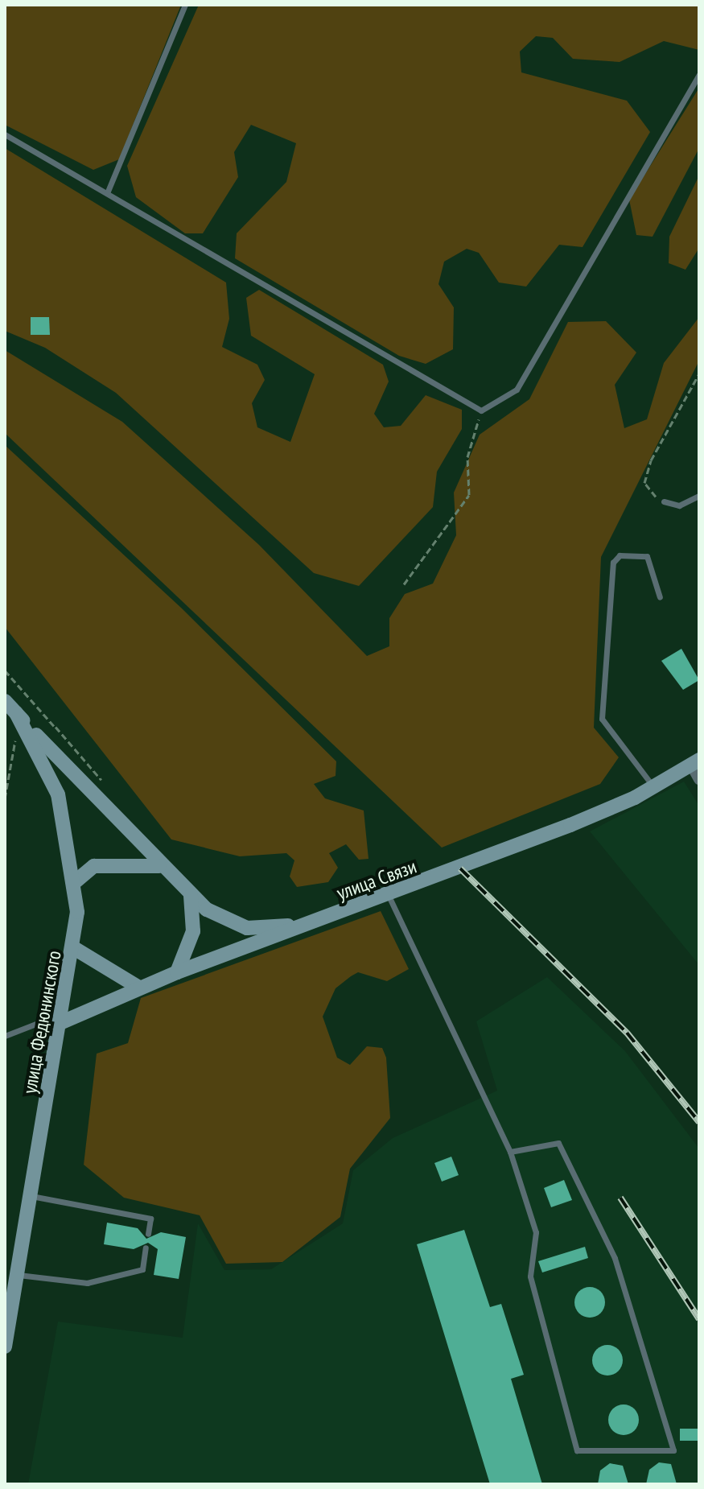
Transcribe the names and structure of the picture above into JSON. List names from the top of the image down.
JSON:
{
  "streets": {
    "main road": ["улица Связи", "улица Федюнинского"]
  },
  "crossings": [
    ["улица Связи", "улица Федюнинского"]
  ]
}
